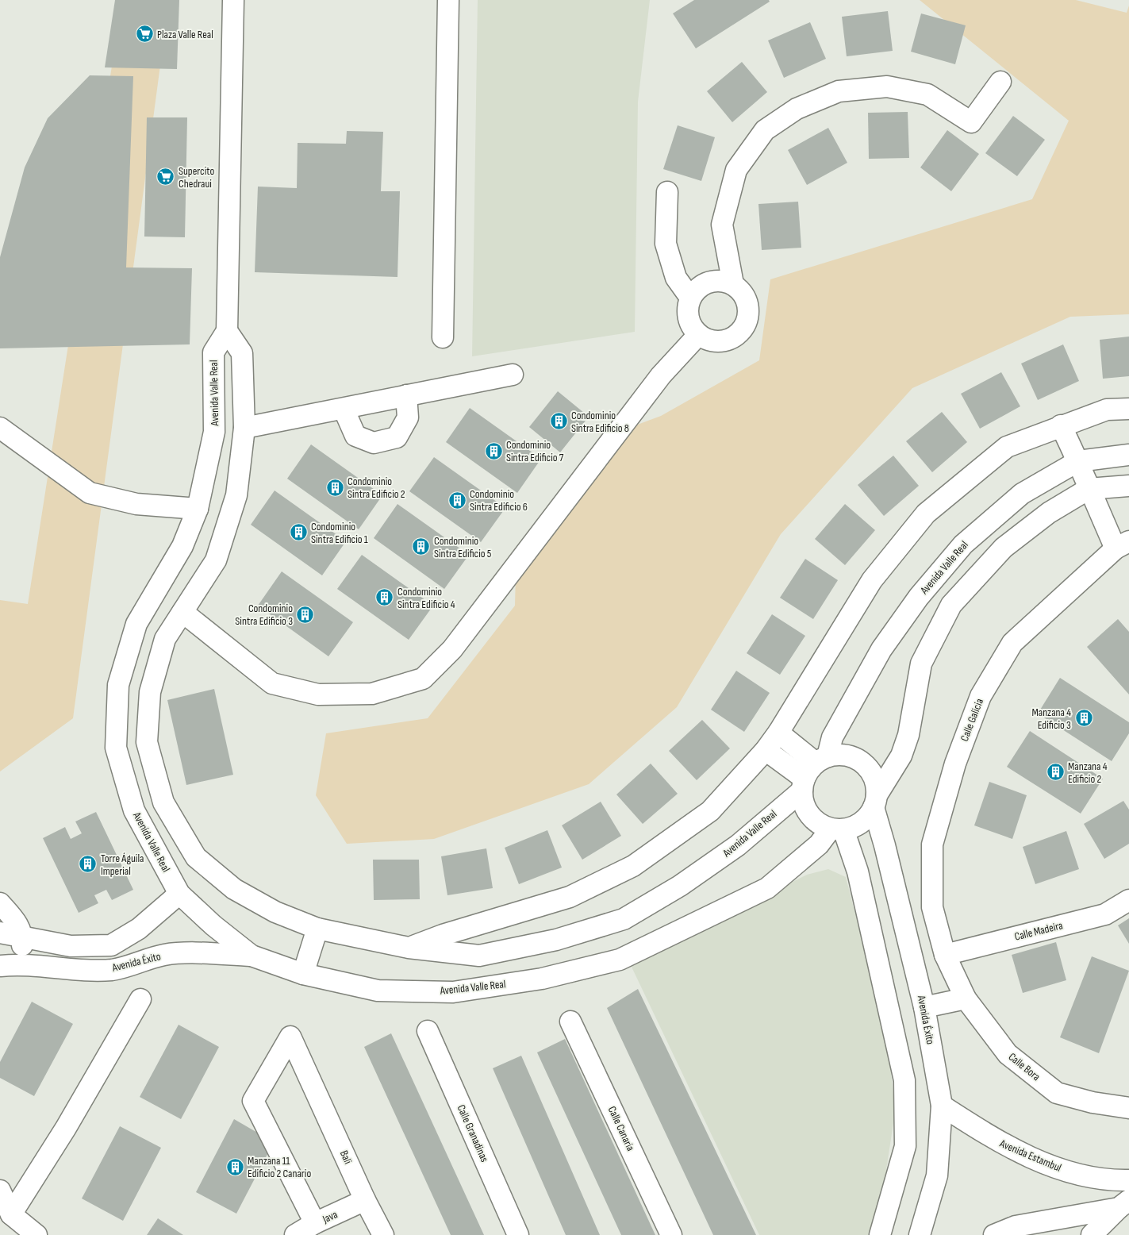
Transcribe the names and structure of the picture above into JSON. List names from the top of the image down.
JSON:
{
  "streets": {
    "street": [
      "Avenida Valle Real",
      "Calle Galicia",
      "Calle Madeira",
      "Avenida Éxito",
      "Calle Bora",
      "Calle Canaria",
      "Calle Granadinas",
      "Avenida Estambul",
      "Bali",
      "Java"
    ]
  },
  "crossings": [
    ["Avenida Valle Real", "Avenida Éxito"],
    ["Calle Galicia", "Calle Madeira"],
    ["Calle Galicia", "Calle Bora"],
    ["Calle Madeira", "Calle Bora"],
    ["Avenida Éxito", "Avenida Estambul"],
    ["Bali", "Java"]
  ],
  "places": {
    "supermarket": ["Plaza Valle Real", "Supercito Chedraui"],
    "building": [
      "Condominio Sintra Edificio 8",
      "Condominio Sintra Edificio 7",
      "Condominio Sintra Edificio 2",
      "Condominio Sintra Edificio 6",
      "Condominio Sintra Edificio 1",
      "Condominio Sintra Edificio 5",
      "Condominio Sintra Edificio 4",
      "Condominio Sintra Edificio 3",
      "Manzana 4 Edificio 3",
      "Manzana 4 Edificio 2",
      "Torre Águila Imperial",
      "Manzana 11 Edificio 2 Canario"
    ]
  }
}
